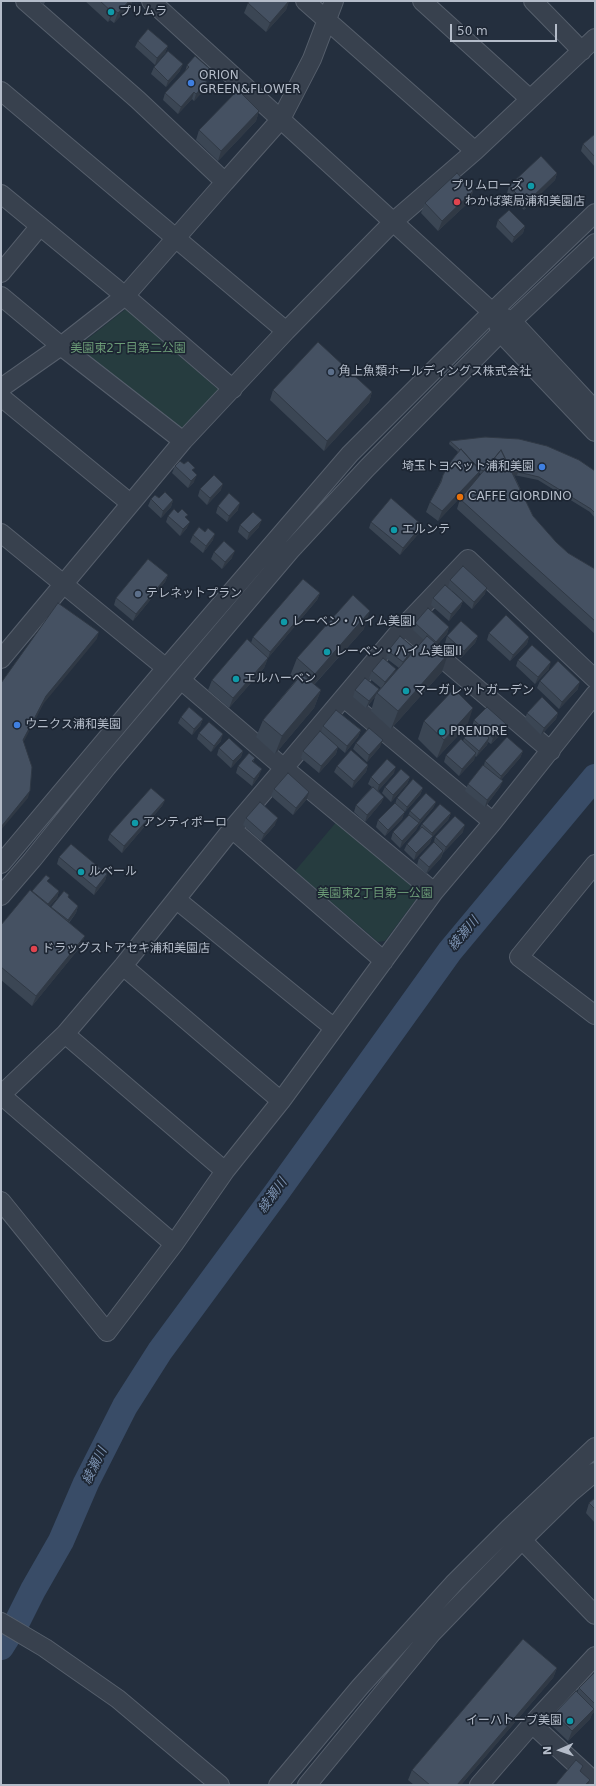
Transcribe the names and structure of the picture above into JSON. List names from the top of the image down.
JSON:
{
  "water": ["綾瀬川"],
  "parks": ["美園東2丁目第二公園", "美園東2丁目第一公園"],
  "places": [
    "プリムラ",
    "ORION GREEN&FLOWER",
    "プリムローズ",
    "わかば薬局浦和美園店",
    "角上魚類ホールディングス株式会社",
    "埼玉トヨペット浦和美園",
    "CAFFE GIORDINO",
    "エルンテ",
    "テレネットプラン",
    "レーベン・ハイム美園Ⅰ",
    "レーベン・ハイム美園II",
    "エルハーベン",
    "マーガレットガーデン",
    "ウニクス浦和美園",
    "PRENDRE",
    "アンティポーロ",
    "ルベール",
    "ドラッグストアセキ浦和美園店",
    "イーハトーブ美園"
  ],
  "scale_bar": "50 m",
  "north": "left"
}
